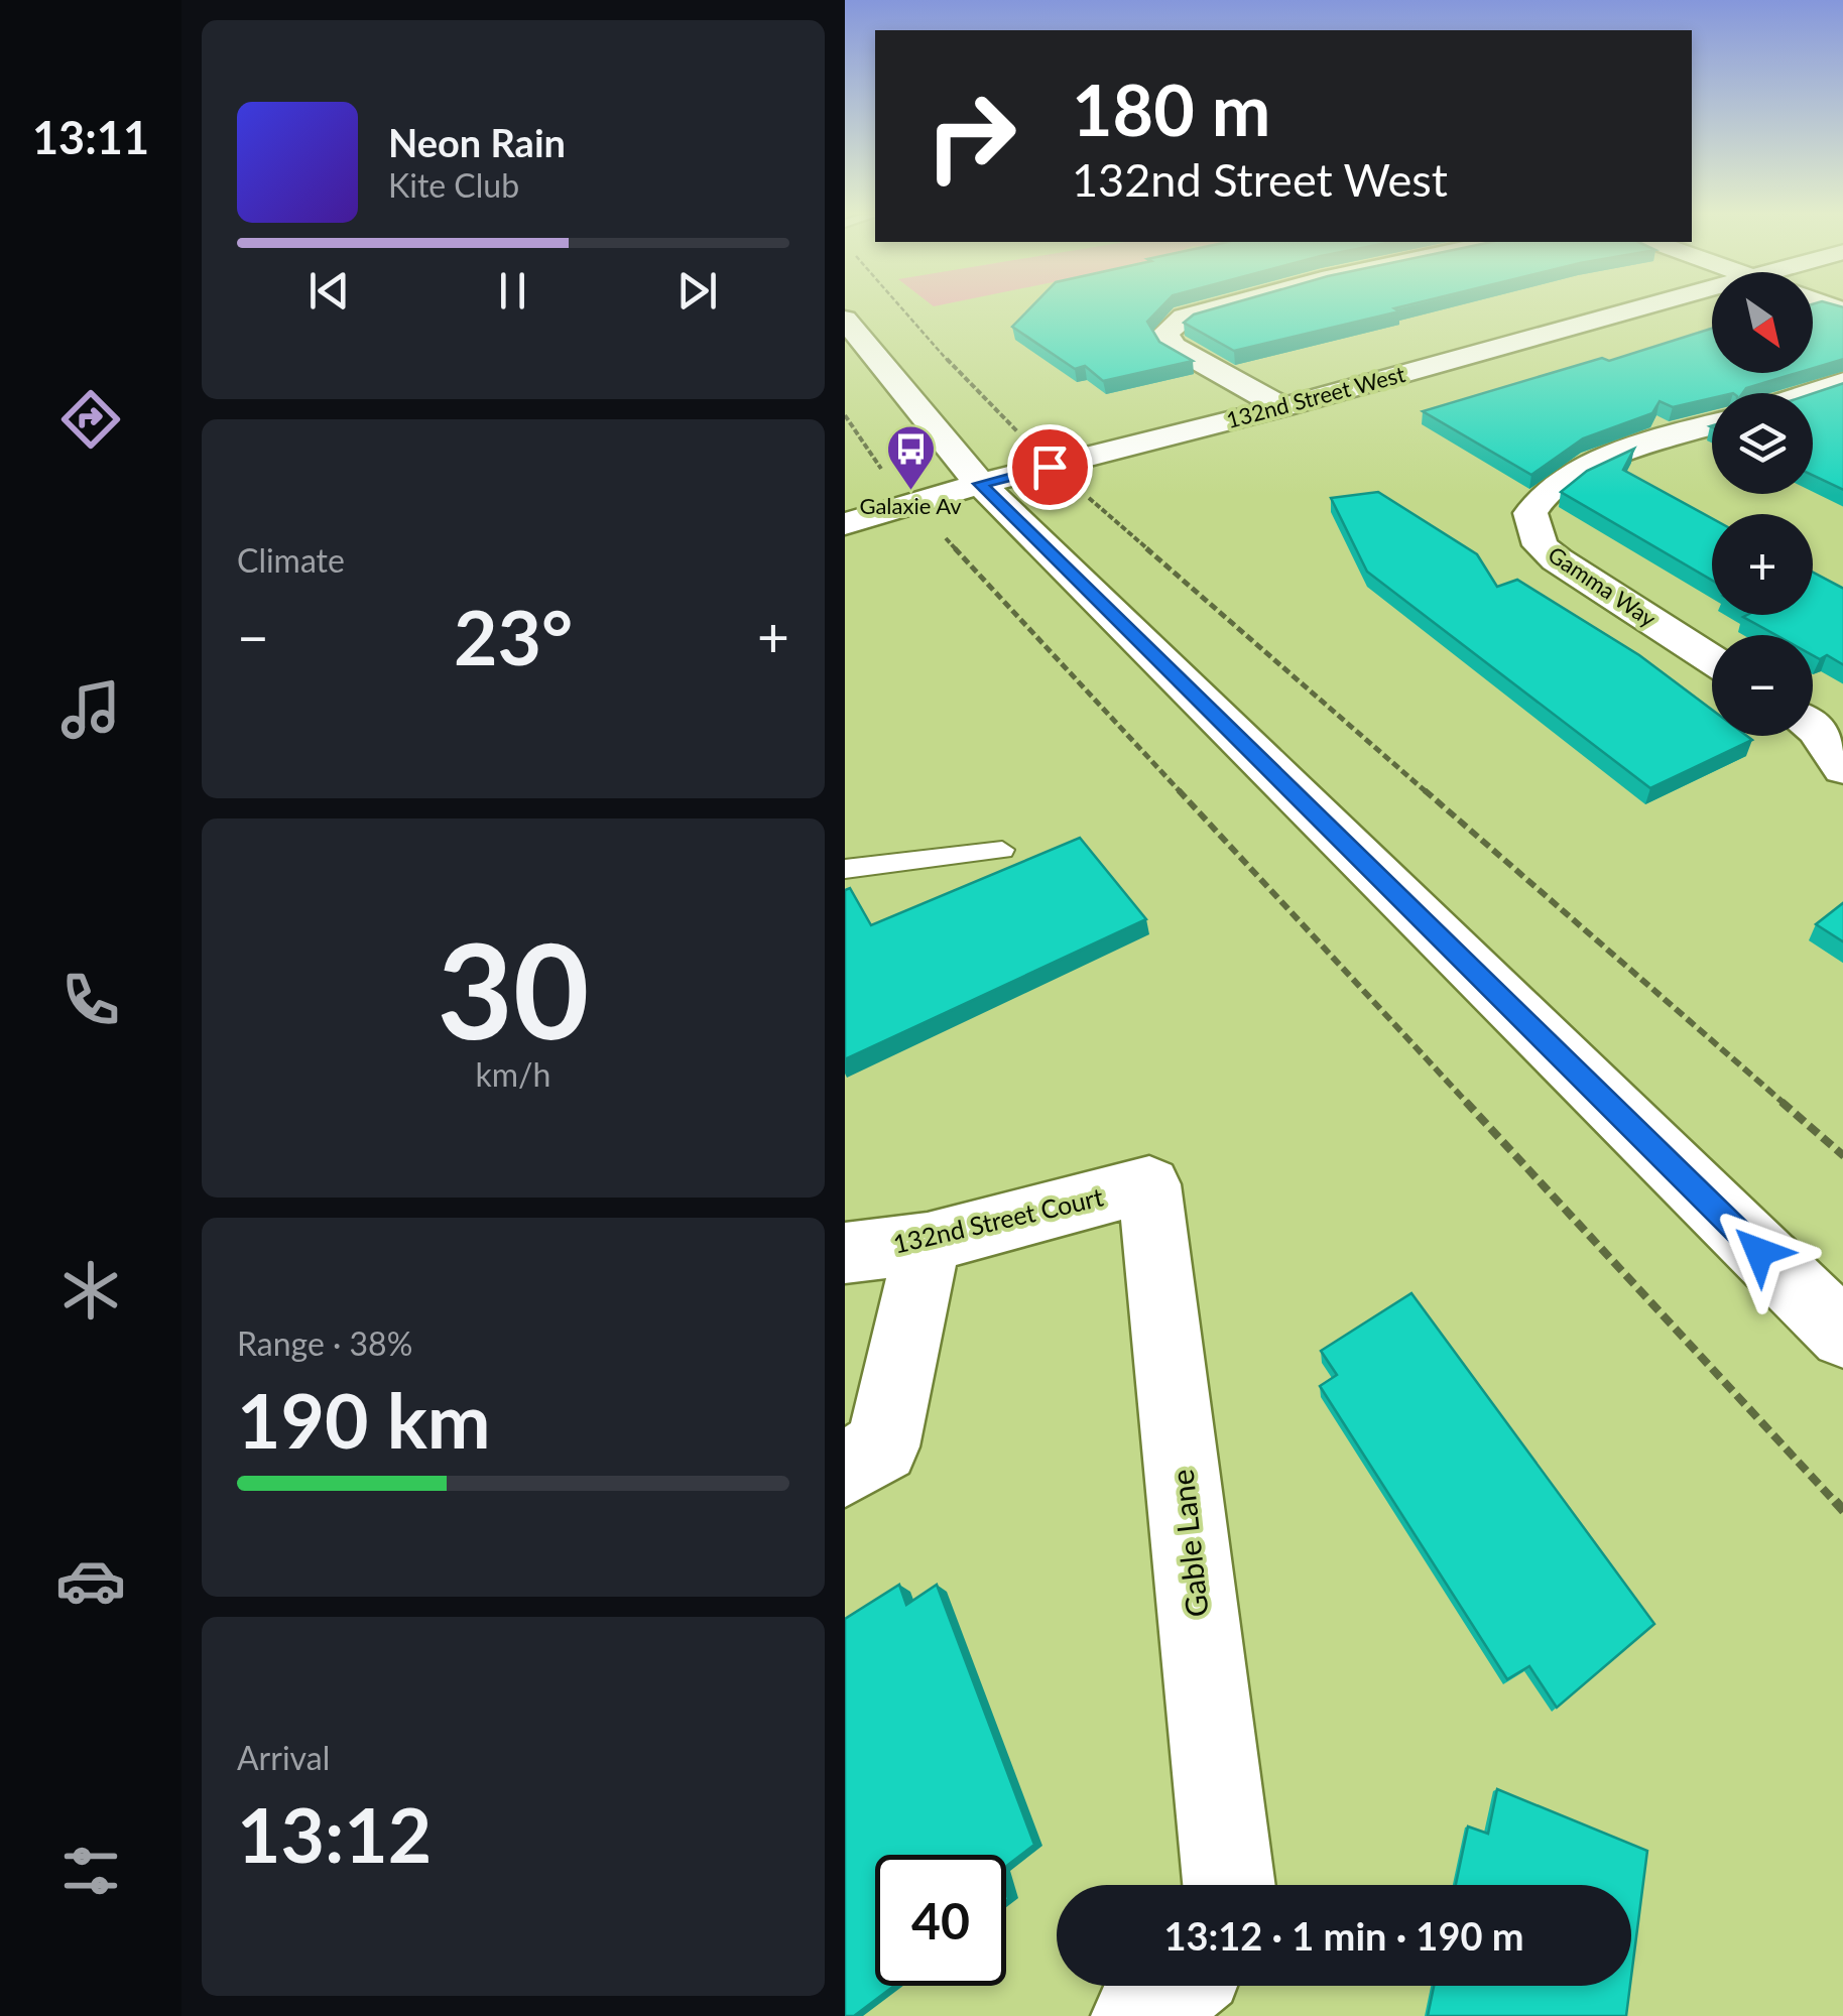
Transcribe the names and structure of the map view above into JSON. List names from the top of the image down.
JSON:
{
  "streets": {
    "street": [
      "132nd Street West",
      "Gamma Way",
      "132nd Street Court",
      "Gable Lane"
    ]
  },
  "crossings": [
    ["132nd Street Court", "Gable Lane"]
  ],
  "places": {
    "bus stop": ["Galaxie Av"]
  },
  "north": "bottom right",
  "page": {
    "tabs": "13:11",
    "turn": ["180 m", "132nd Street West"],
    "song": ["Neon Rain", "Kite Club"],
    "map_buttons": ["+", "−"],
    "tile": [
      "Climate",
      ["30", "km/h"],
      ["Range · 38%", "190 km"],
      ["Arrival", "13:12"]
    ],
    "heat": ["−", "23°", "+"],
    "limit": "40",
    "trip": "13:12 · 1 min · 190 m"
  }
}
